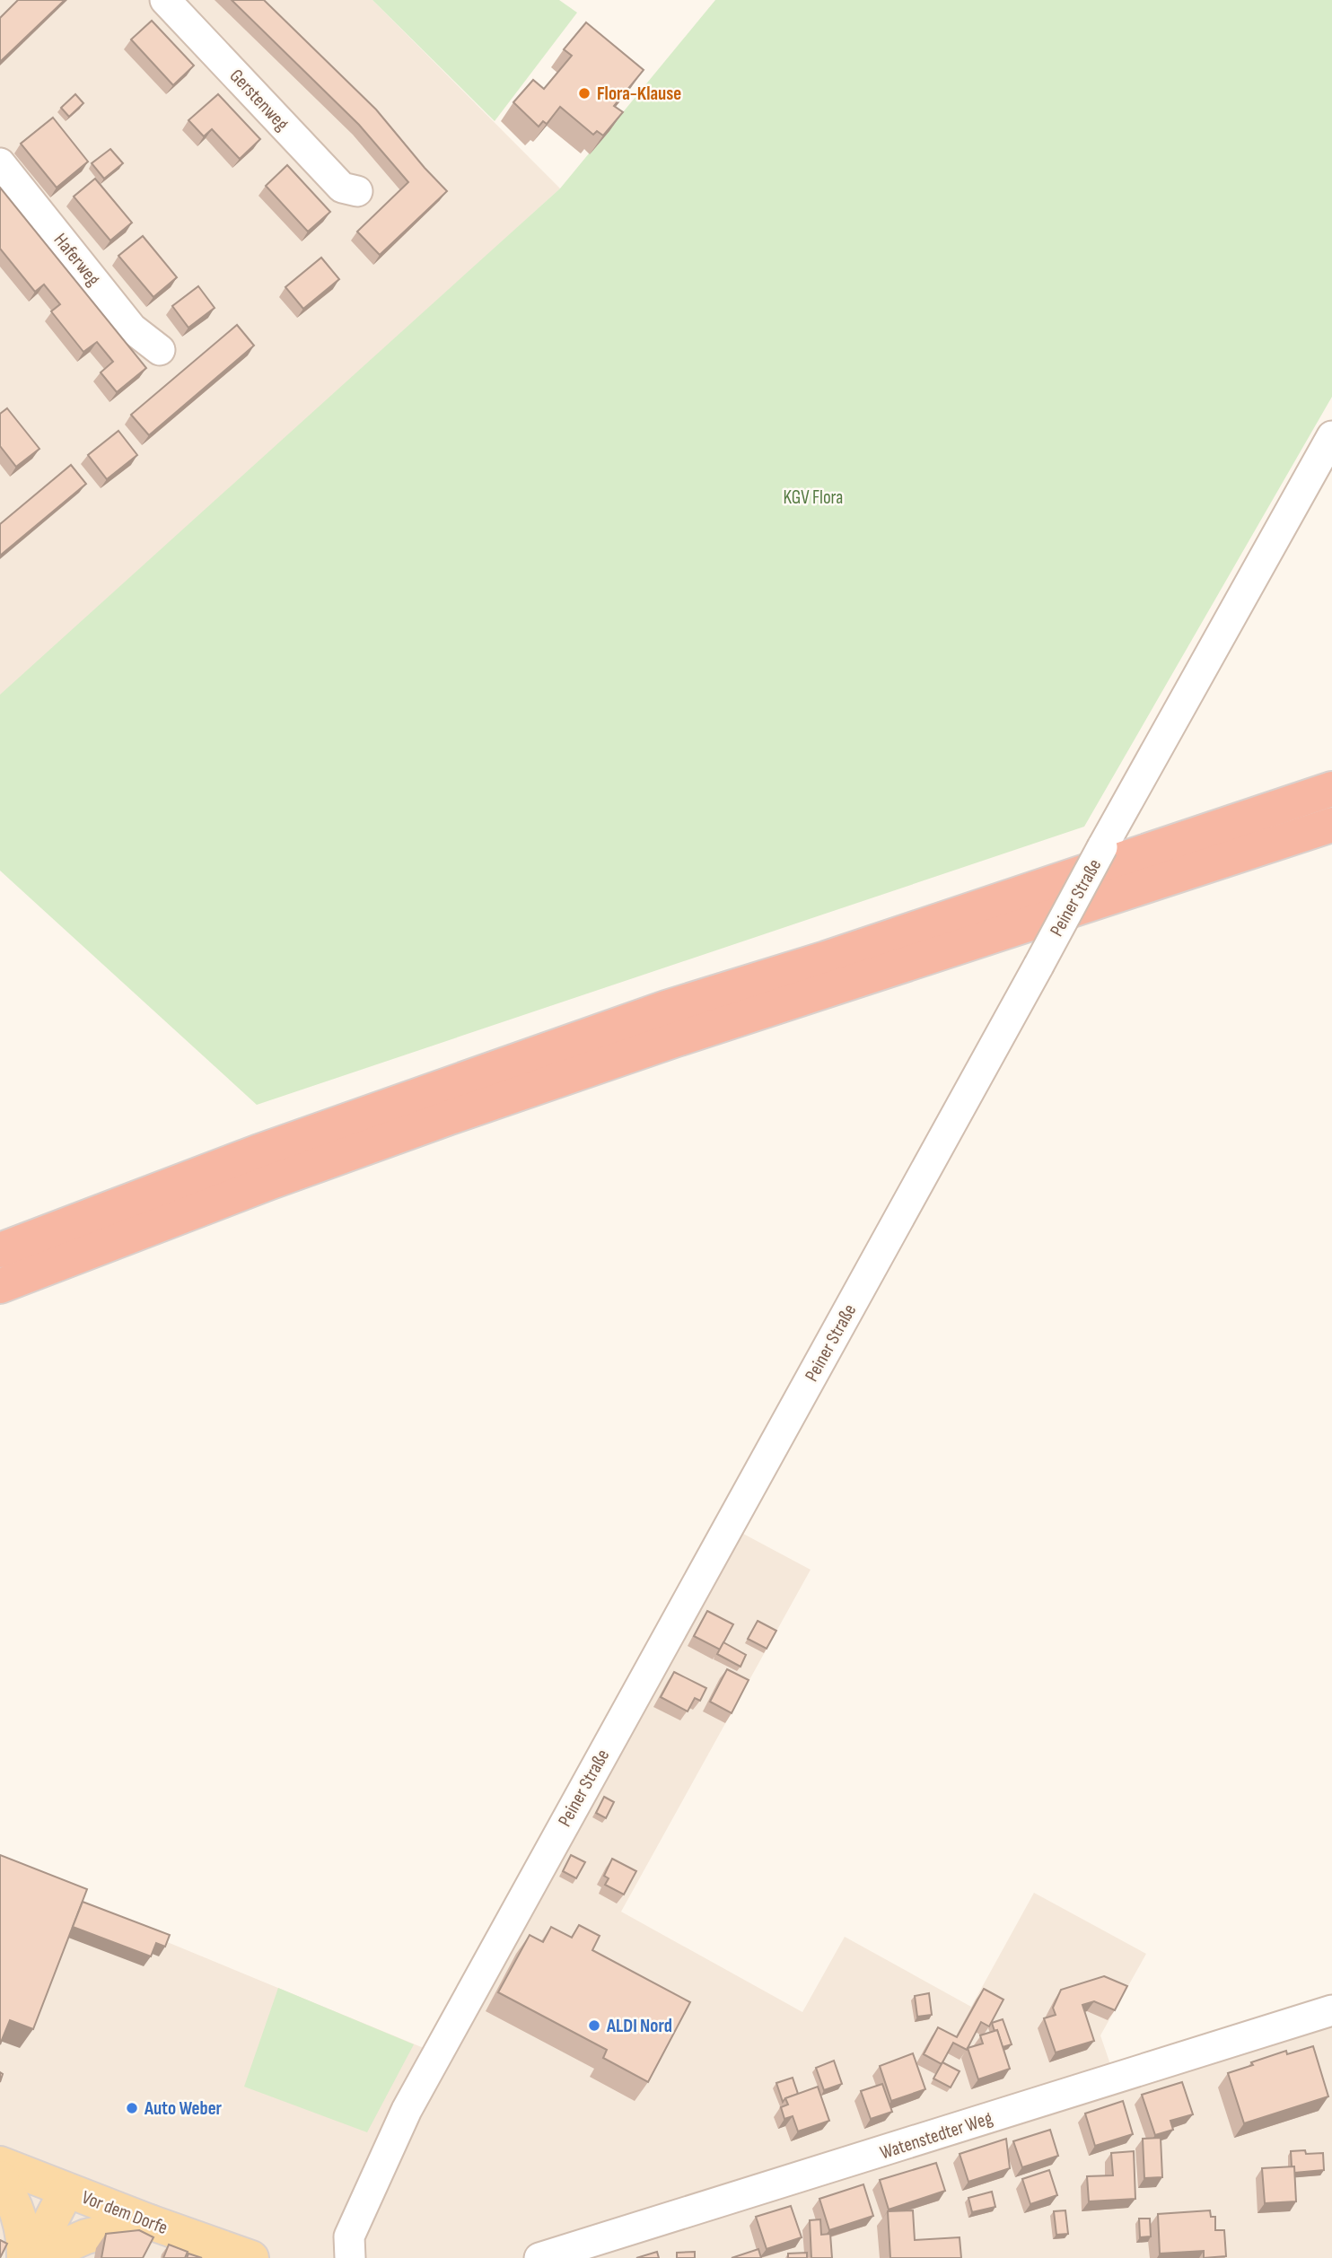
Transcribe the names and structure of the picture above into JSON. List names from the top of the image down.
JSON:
{
  "streets": {
    "main road": ["Vor dem Dorfe"],
    "street": [
      "Gerstenweg",
      "Haferweg",
      "Peiner Straße",
      "Watenstedter Weg"
    ]
  },
  "parks": ["KGV Flora"],
  "places": ["Flora-Klause", "ALDI Nord", "Auto Weber"]
}
